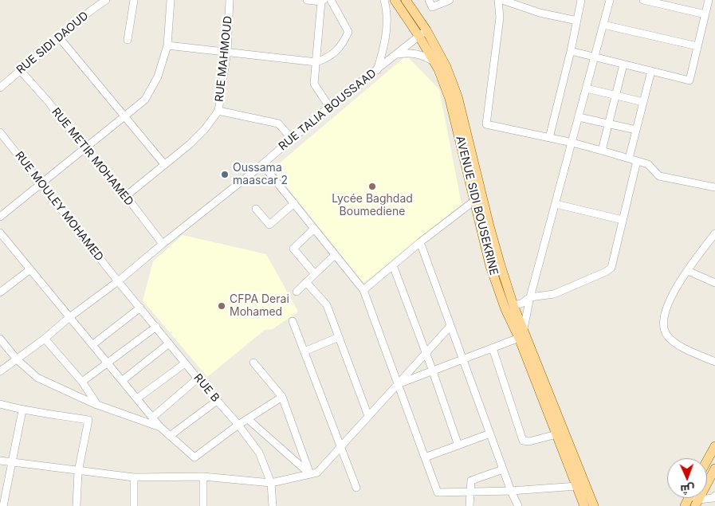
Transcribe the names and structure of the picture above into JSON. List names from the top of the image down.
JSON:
{
  "streets": {
    "main road": ["AVENUE SIDI BOUSEKRINE"],
    "street": [
      "RUE SIDI DAOUD",
      "RUE MAHMOUD",
      "RUE TALIA BOUSSAAD",
      "RUE METIR MOHAMED",
      "RUE MOULEY MOHAMED",
      "RUE B"
    ]
  },
  "crossings": [
    ["RUE SIDI DAOUD", "RUE METIR MOHAMED"],
    ["RUE MAHMOUD", "RUE METIR MOHAMED"],
    ["RUE TALIA BOUSSAAD", "RUE METIR MOHAMED"],
    ["RUE TALIA BOUSSAAD", "AVENUE SIDI BOUSEKRINE"],
    ["RUE TALIA BOUSSAAD", "RUE MOULEY MOHAMED"],
    ["RUE TALIA BOUSSAAD", "RUE B"],
    ["RUE MOULEY MOHAMED", "RUE B"]
  ],
  "places": ["Oussama maascar 2", "Lycée Baghdad Boumediene", "CFPA Derai Mohamed"],
  "north": "bottom"
}
